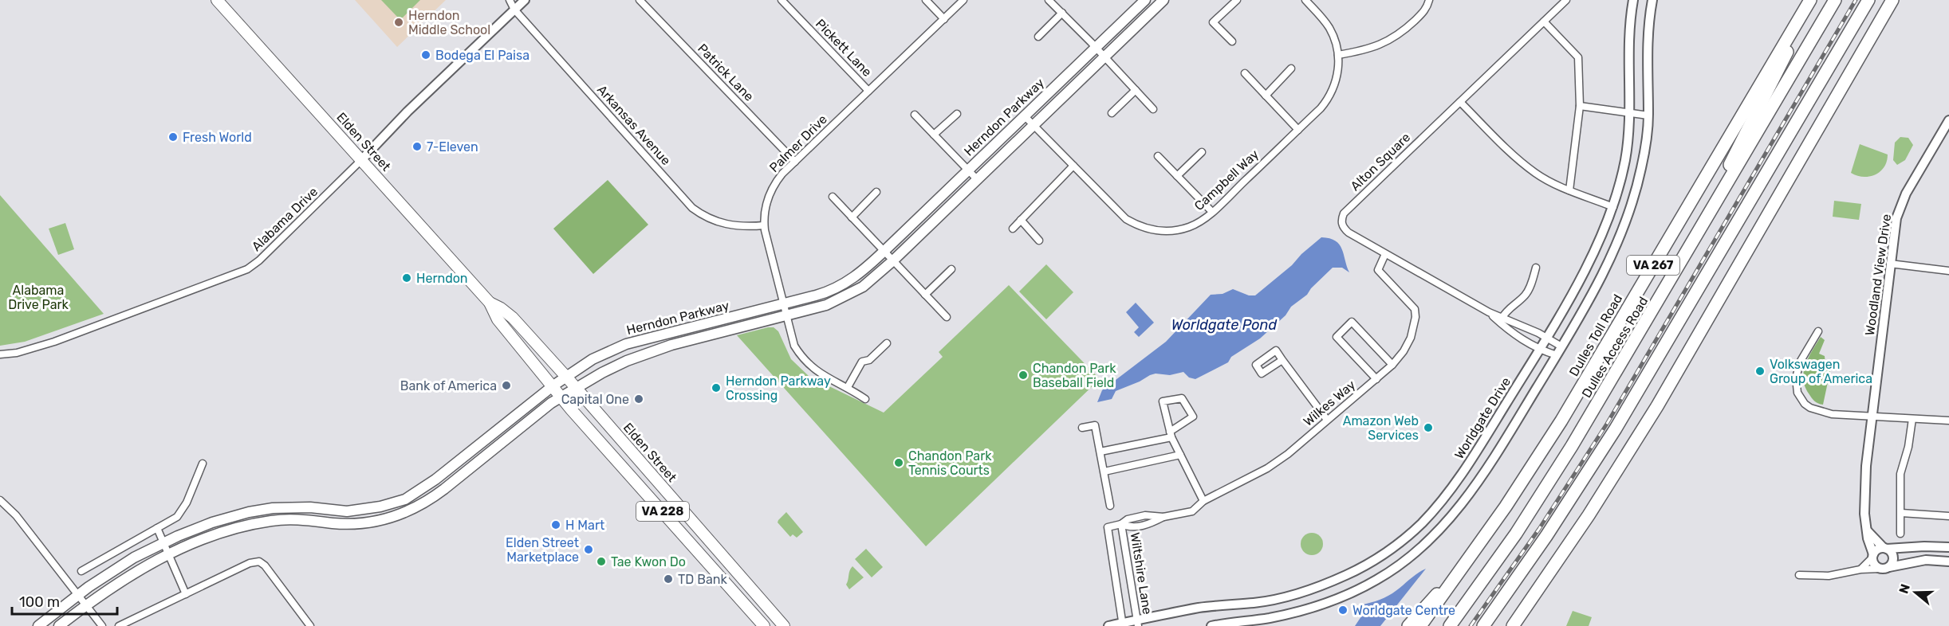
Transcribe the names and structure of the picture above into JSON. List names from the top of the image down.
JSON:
{
  "streets": {
    "highway": ["VA 267", "Dulles Toll Road", "Dulles Access Road"],
    "main road": ["Herndon Parkway", "Elden Street", "VA 228"],
    "street": [
      "Pickett Lane",
      "Patrick Lane",
      "Arkansas Avenue",
      "Palmer Drive",
      "Alton Square",
      "Campbell Way",
      "Alabama Drive",
      "Woodland View Drive",
      "Wilkes Way",
      "Worldgate Drive",
      "Wiltshire Lane"
    ]
  },
  "crossings": [
    ["Pickett Lane", "Palmer Drive"],
    ["Patrick Lane", "Palmer Drive"],
    ["Herndon Parkway", "Elden Street"],
    ["Herndon Parkway", "Palmer Drive"],
    ["Herndon Parkway", "Campbell Way"],
    ["Arkansas Avenue", "Palmer Drive"],
    ["Arkansas Avenue", "Alabama Drive"],
    ["Elden Street", "Alabama Drive"],
    ["Alton Square", "Wilkes Way"],
    ["Alton Square", "Worldgate Drive"],
    ["Wilkes Way", "Wiltshire Lane"],
    ["Worldgate Drive", "Wiltshire Lane"]
  ],
  "water": ["Worldgate Pond"],
  "parks": ["Alabama Drive Park"],
  "places": [
    "Herndon Middle School",
    "Bodega El Paisa",
    "Fresh World",
    "7-Eleven",
    "Herndon",
    "Volkswagen Group of America",
    "Chandon Park Baseball Field",
    "Bank of America",
    "Herndon Parkway Crossing",
    "Capital One",
    "Amazon Web Services",
    "Chandon Park Tennis Courts",
    "H Mart",
    "Elden Street Marketplace",
    "Tae Kwon Do",
    "TD Bank",
    "Worldgate Centre"
  ],
  "scale_bar": "100 m",
  "north": "left"
}
